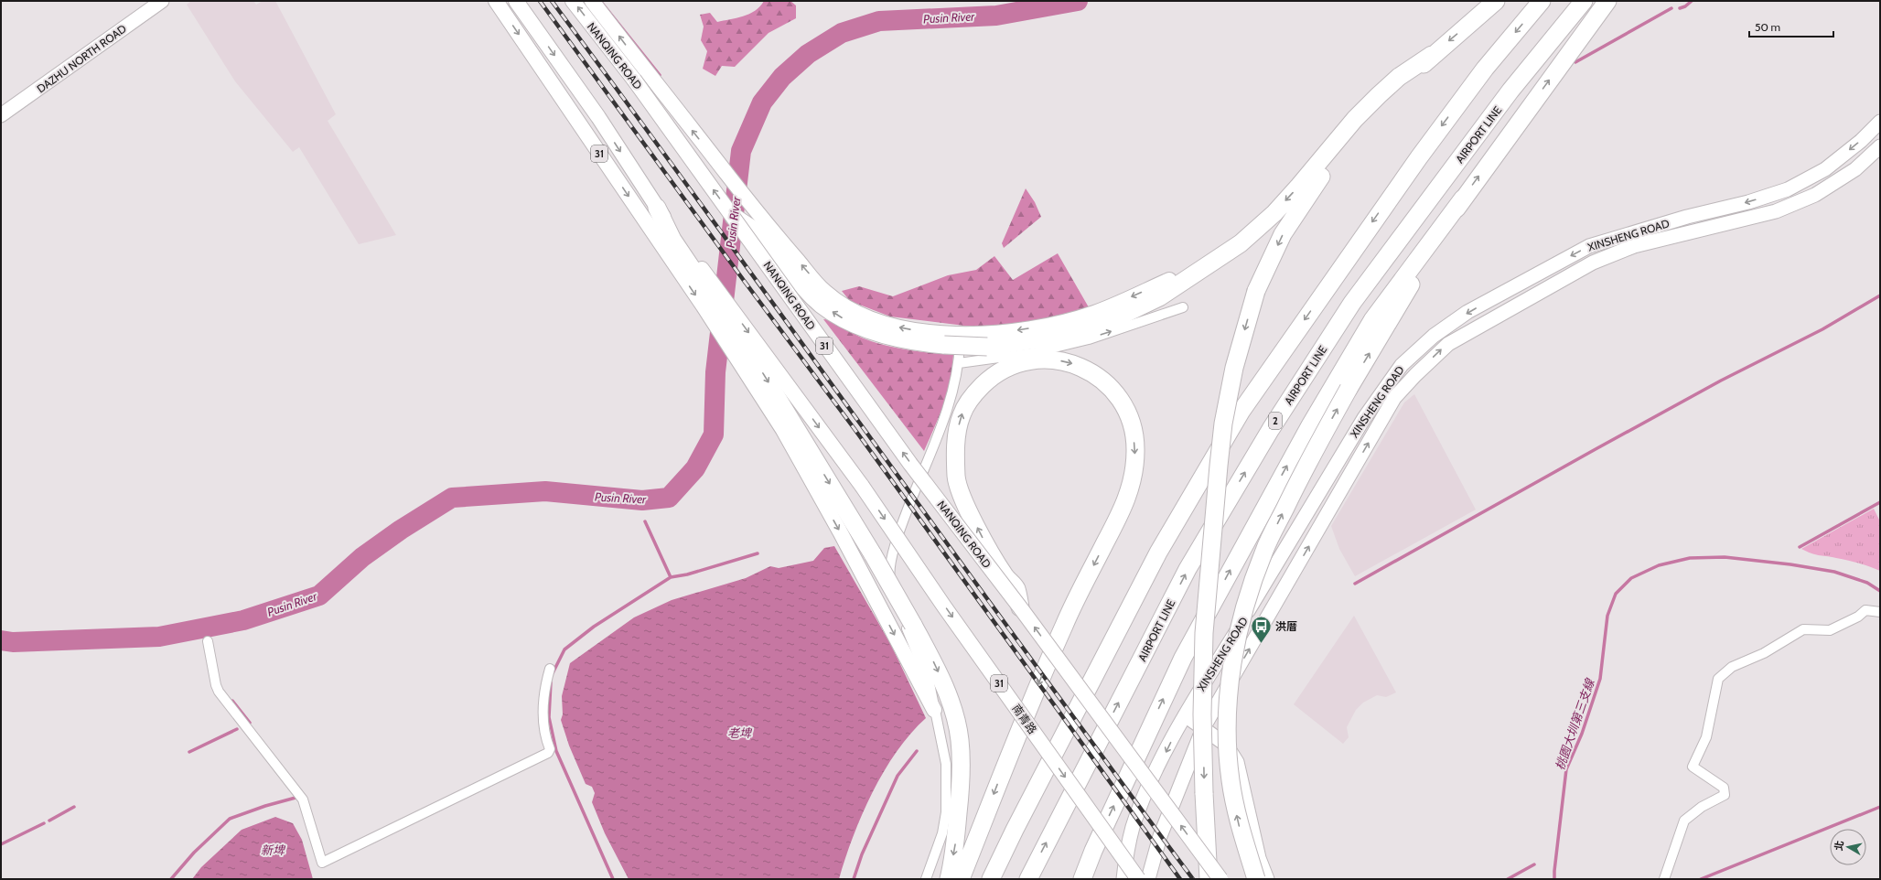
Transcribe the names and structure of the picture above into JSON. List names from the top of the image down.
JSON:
{
  "streets": {
    "highway": ["AIRPORT LINE", "2"],
    "main road": [
      "NANQING ROAD",
      "DAZHU NORTH ROAD",
      "31",
      "XINSHENG ROAD",
      "南青路"
    ]
  },
  "crossings": [
    ["NANQING ROAD", "31"],
    ["31", "南青路"],
    ["XINSHENG ROAD", "南青路"]
  ],
  "water": [
    "Pusin River",
    "桃園大圳第三支線",
    "老埤",
    "新埤"
  ],
  "places": {
    "bus stop": ["洪厝"]
  },
  "scale_bar": "50 m",
  "north": "left"
}
